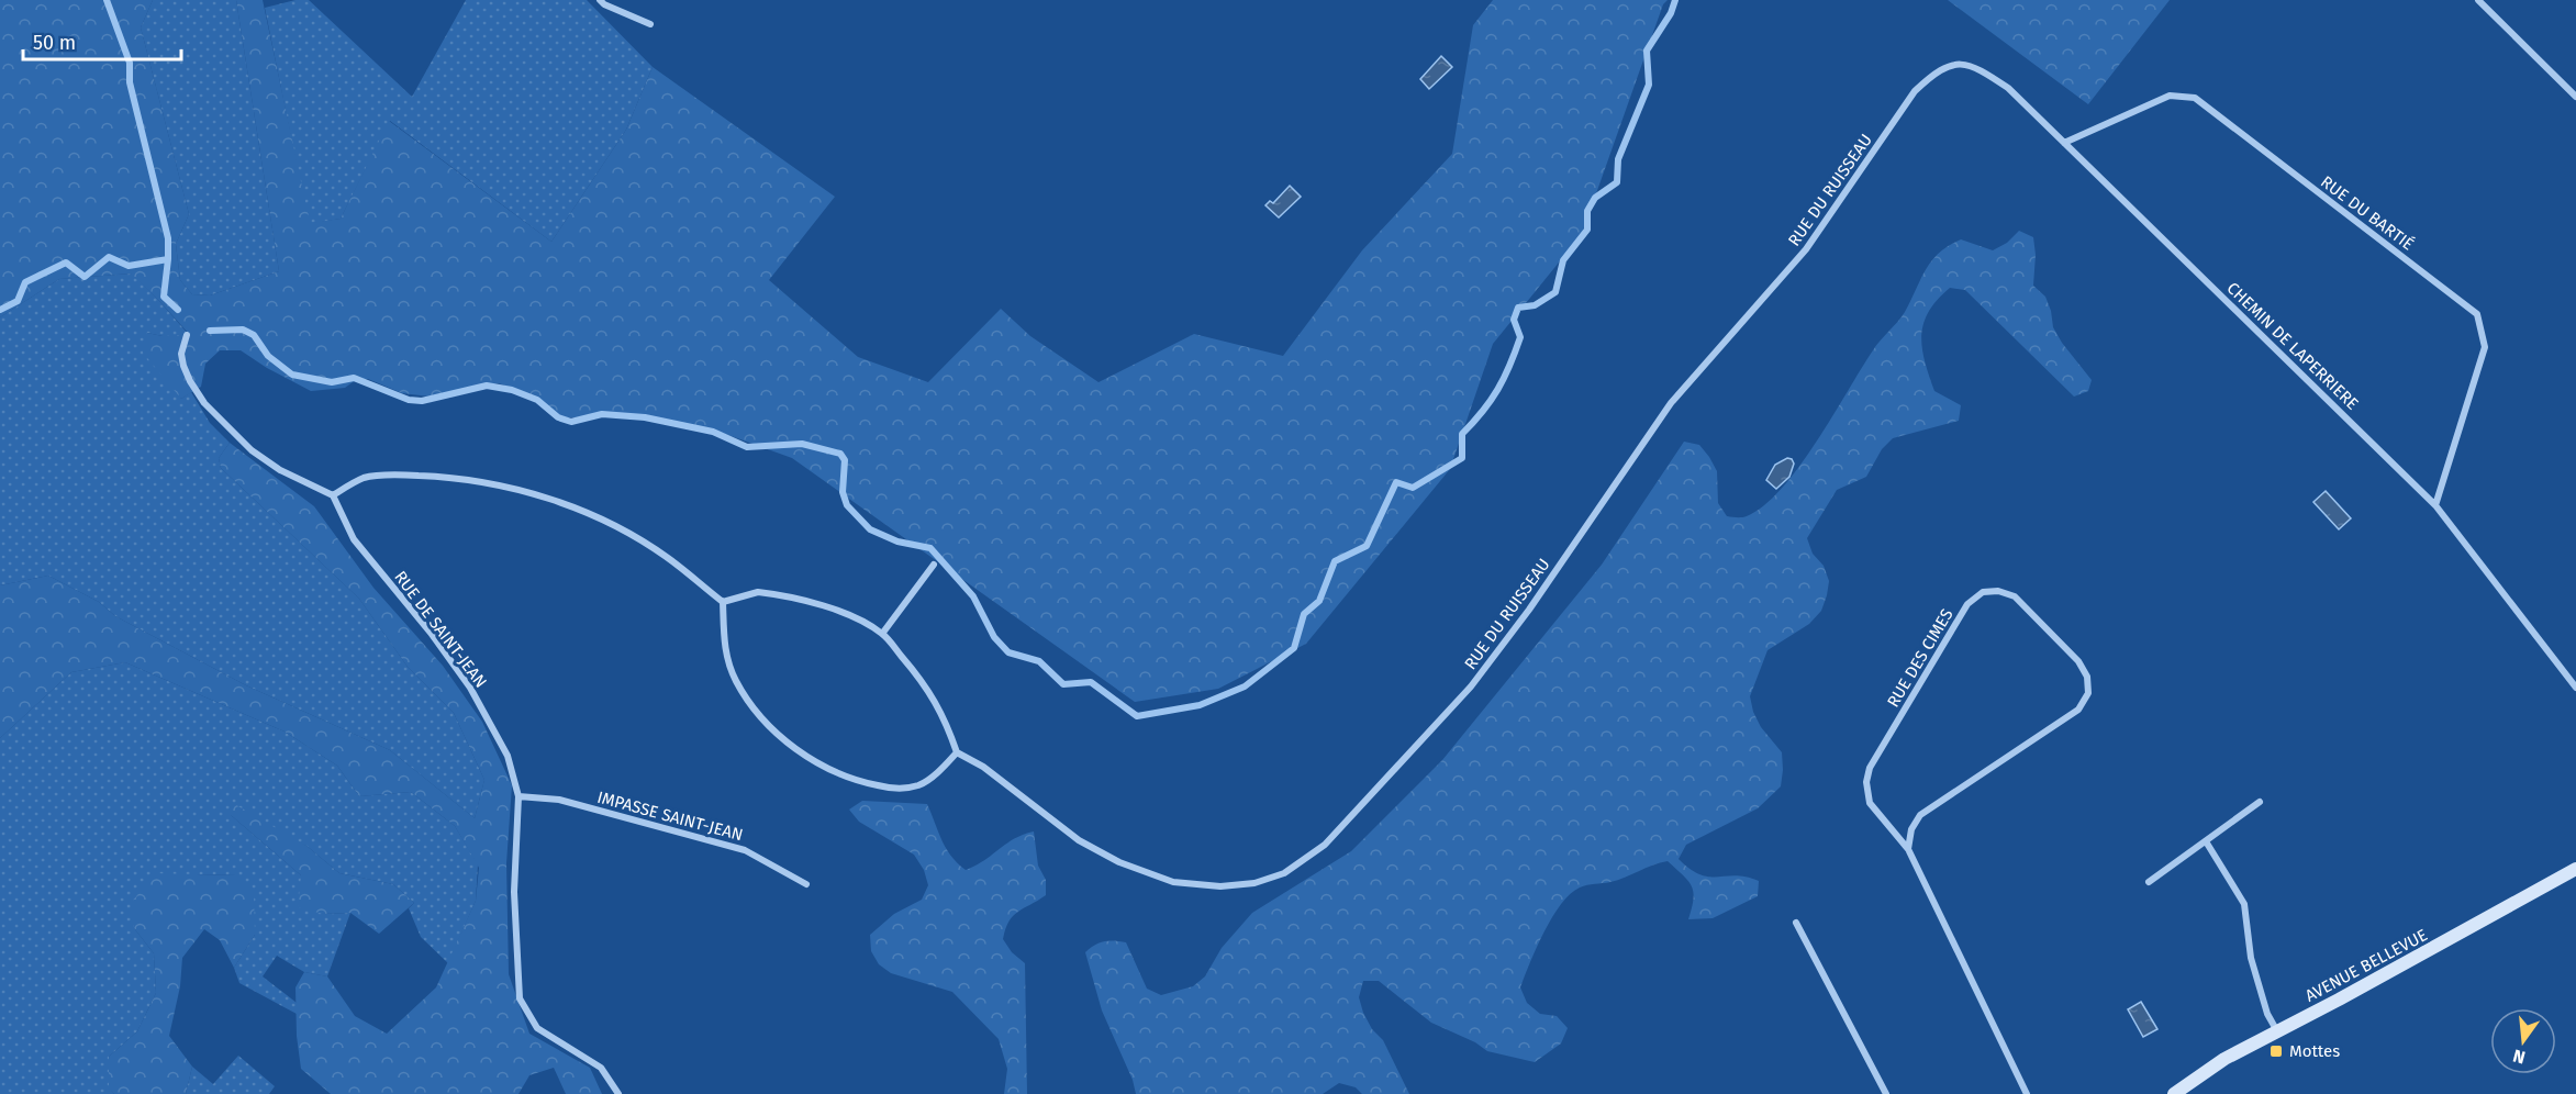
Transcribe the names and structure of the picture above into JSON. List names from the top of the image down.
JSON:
{
  "streets": {
    "main road": ["AVENUE BELLEVUE"],
    "street": [
      "RUE DU RUISSEAU",
      "RUE DU BARTIÉ",
      "CHEMIN DE LAPERRIERE",
      "RUE DE SAINT-JEAN",
      "RUE DES CIMES",
      "IMPASSE SAINT-JEAN"
    ]
  },
  "crossings": [
    ["RUE DU RUISSEAU", "CHEMIN DE LAPERRIERE"],
    ["RUE DU BARTIÉ", "CHEMIN DE LAPERRIERE"],
    ["RUE DE SAINT-JEAN", "IMPASSE SAINT-JEAN"]
  ],
  "places": {
    "transit": ["Mottes"]
  },
  "scale_bar": "50 m",
  "north": "bottom"
}
